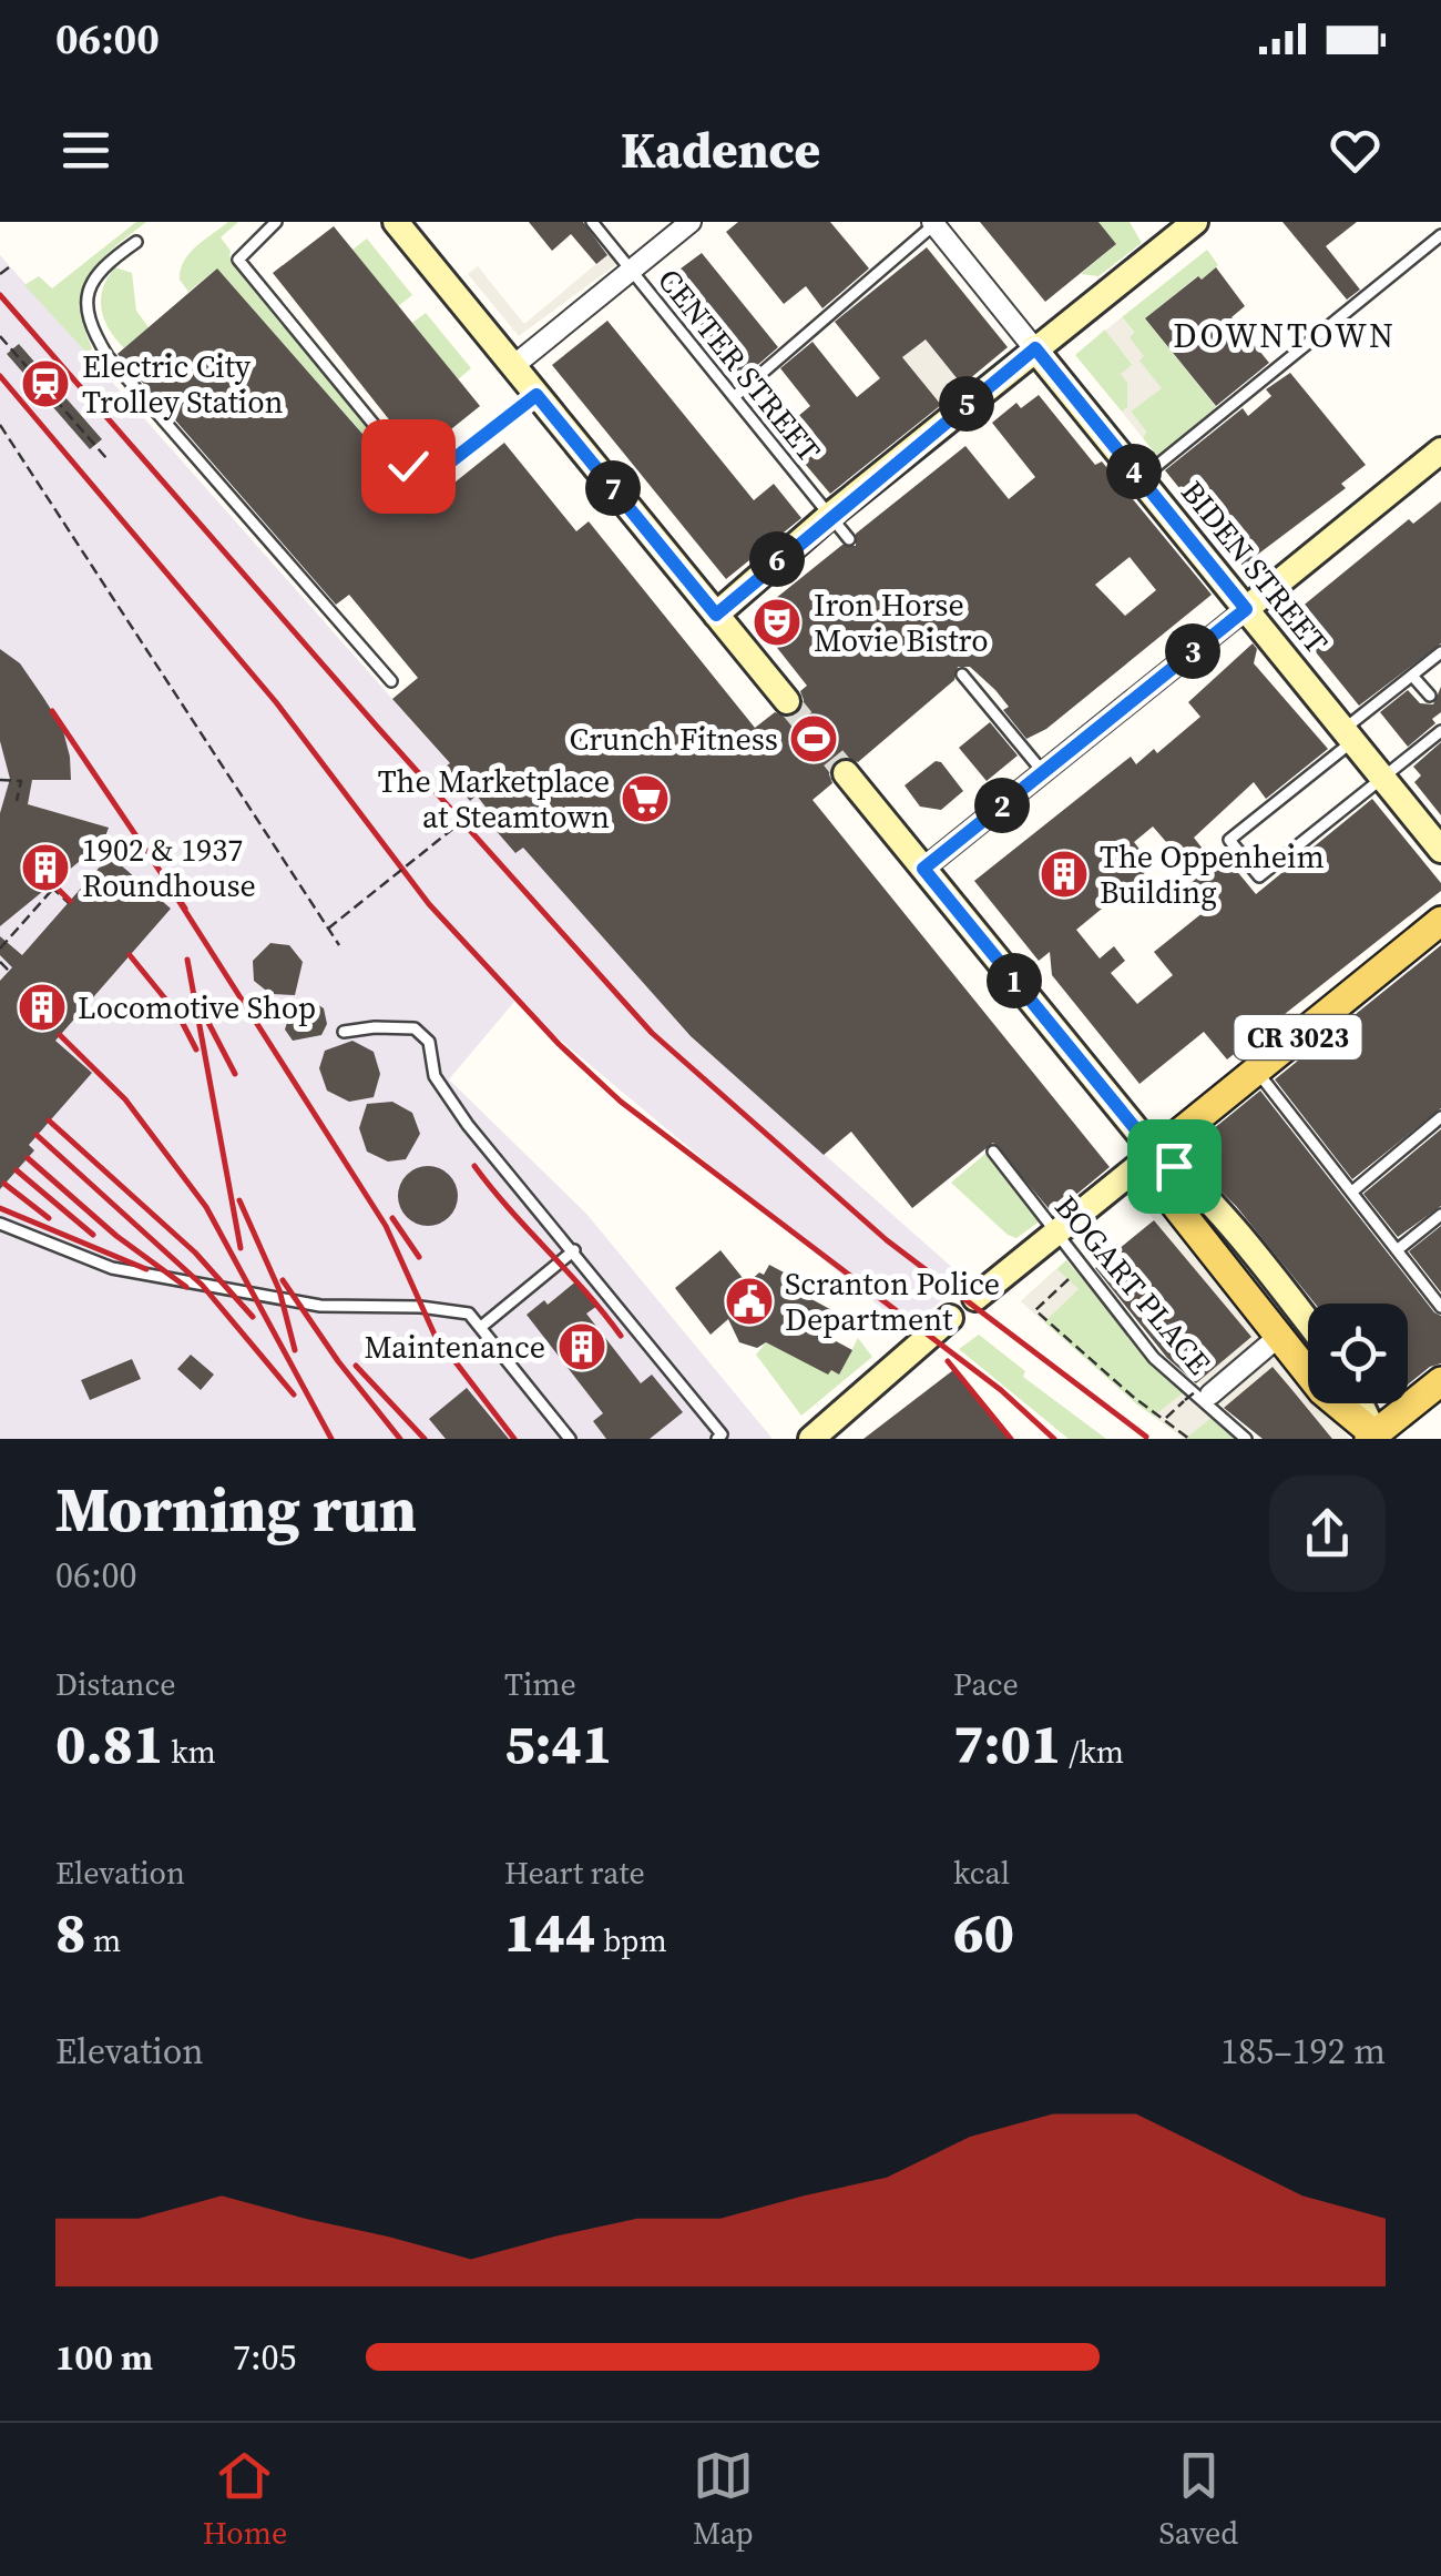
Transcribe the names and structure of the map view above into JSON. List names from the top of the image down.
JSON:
{
  "streets": {
    "main road": ["BIDEN STREET", "CR 3023"],
    "lane": ["CENTER STREET", "BOGART PLACE"]
  },
  "districts": ["DOWNTOWN"],
  "places": {
    "station": ["Electric City Trolley Station"],
    "theatre": ["Iron Horse Movie Bistro"],
    "sports": ["Crunch Fitness"],
    "supermarket": ["The Marketplace at Steamtown"],
    "building": [
      "1902 & 1937 Roundhouse",
      "The Oppenheim Building",
      "Locomotive Shop",
      "Maintenance"
    ],
    "public building": ["Scranton Police Department"]
  },
  "page": {
    "status": "06:00",
    "header": "Kadence",
    "pins": [
      "5",
      "4",
      "7",
      "6",
      "3",
      "2",
      "1"
    ],
    "heading": ["Morning run", "06:00"],
    "stats": [
      ["Distance", "0.81 km"],
      ["Time", "5:41"],
      ["Pace", "7:01 /km"],
      ["Elevation", "8 m"],
      ["Heart rate", "144 bpm"],
      ["kcal", "60"]
    ],
    "chart": ["Elevation", "185–192 m"],
    "list": [
      {
        "name": "100 m",
        "note": "7:05"
      }
    ],
    "tabs": ["Home", "Map", "Saved"]
  }
}
